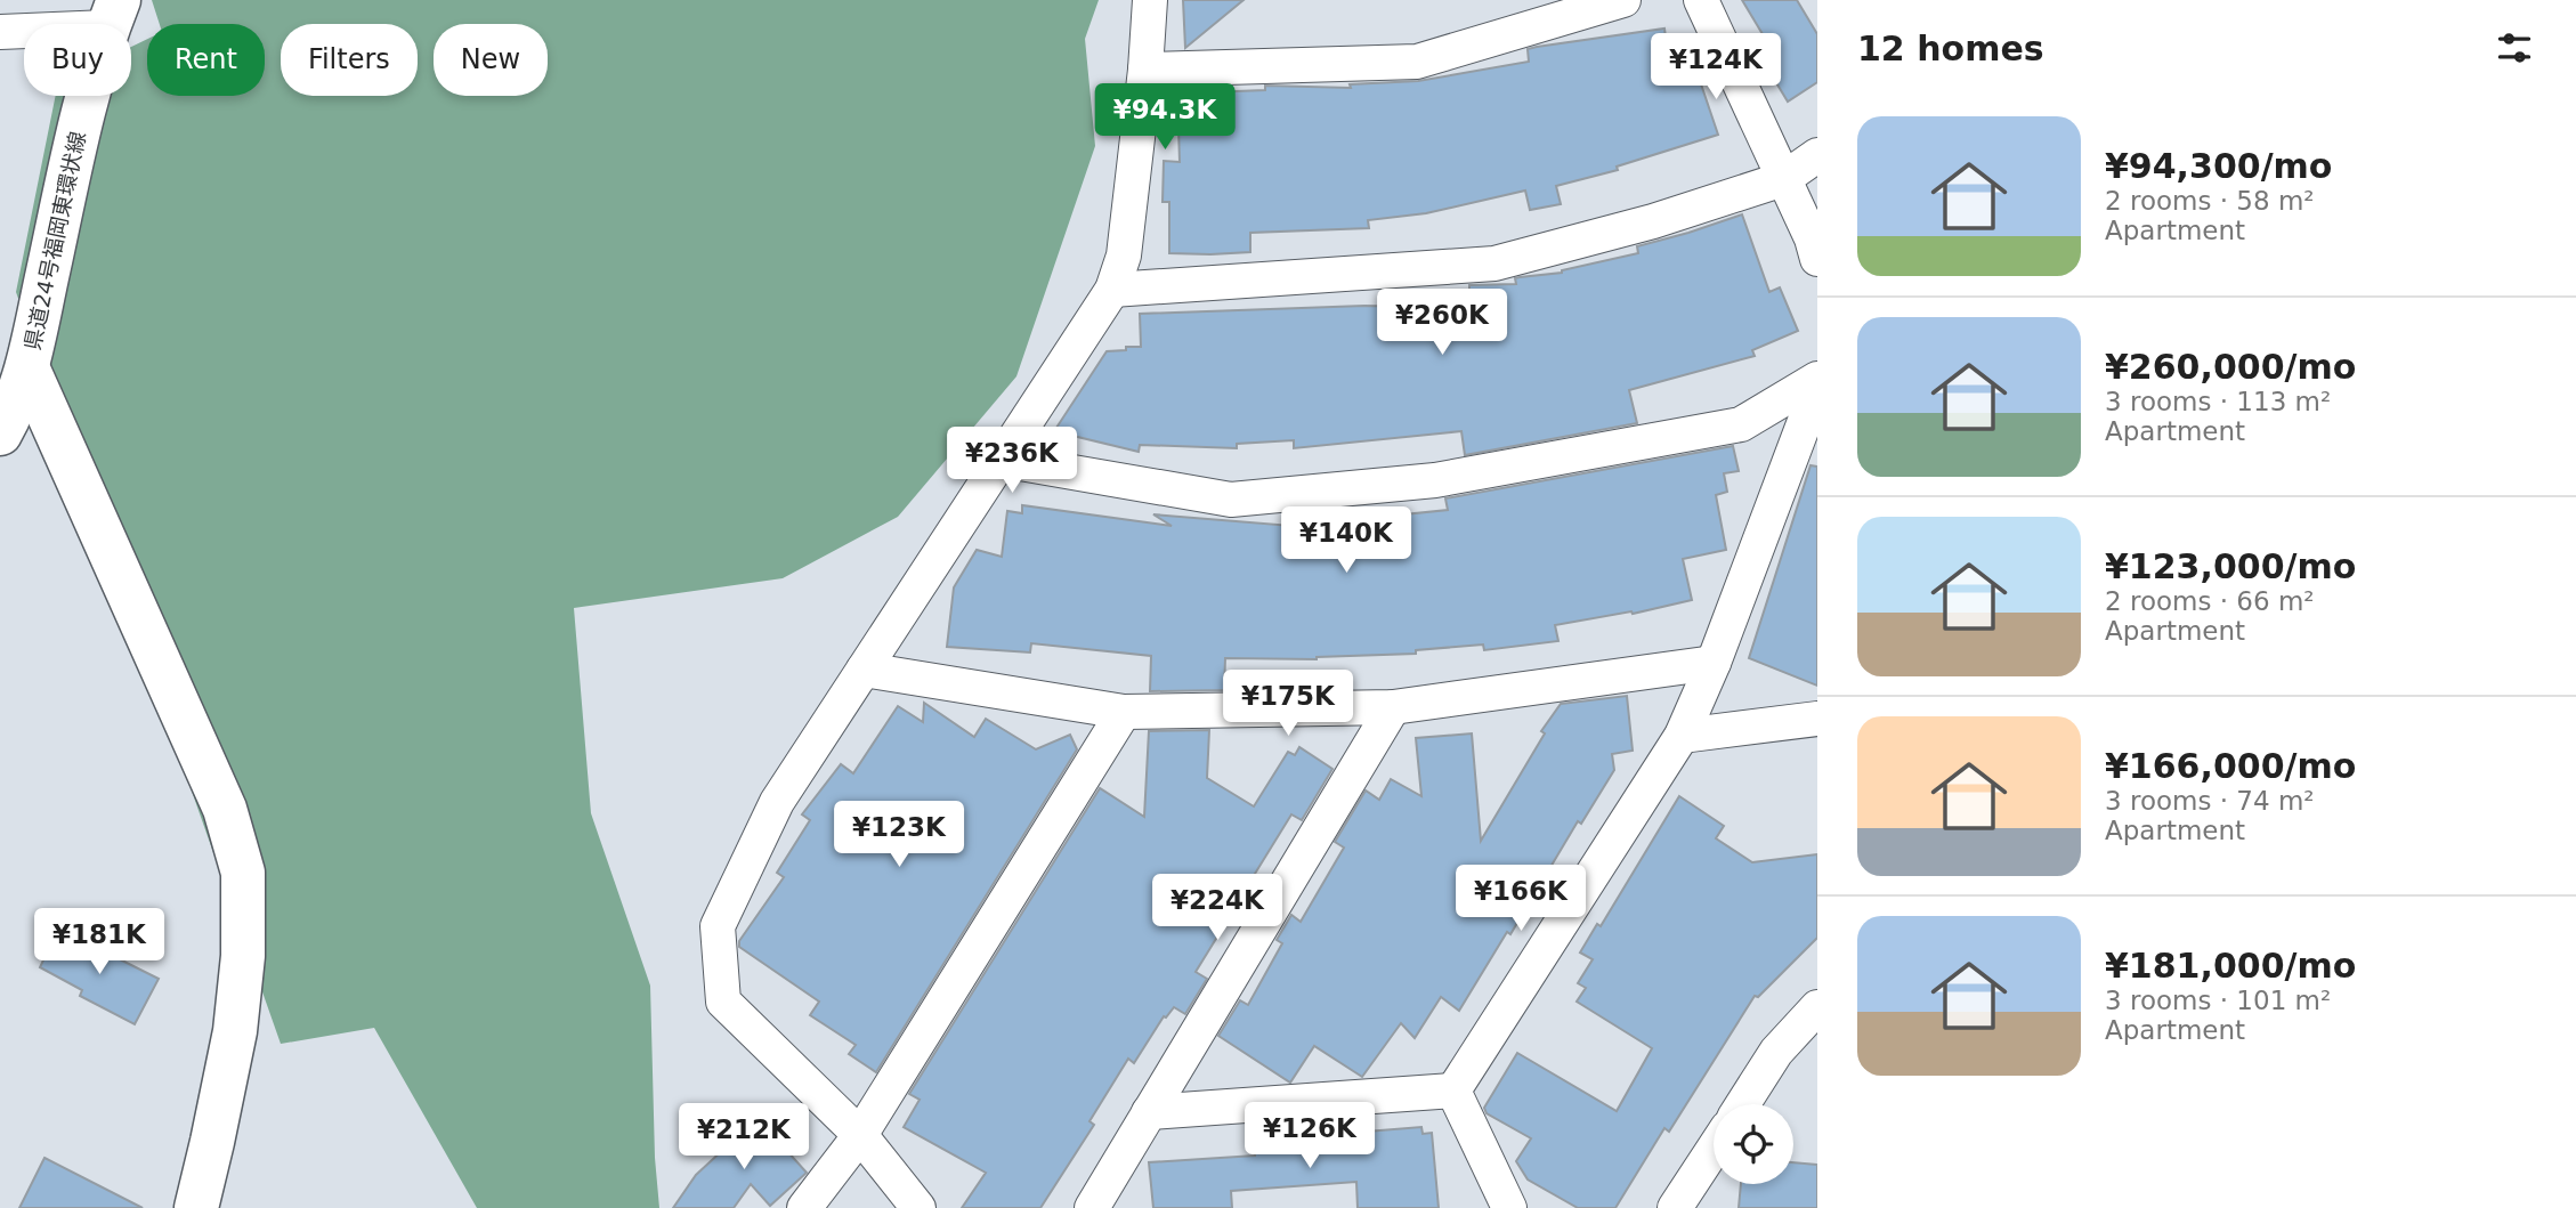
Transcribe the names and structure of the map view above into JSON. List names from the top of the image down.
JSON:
{
  "streets": {
    "street": ["県道24号福岡東環状線"]
  },
  "page": {
    "heading": "12 homes",
    "chip": [
      "Buy",
      "Rent",
      "Filters",
      "New"
    ],
    "price": [
      "¥124K",
      "¥94.3K",
      "¥260K",
      "¥236K",
      "¥140K",
      "¥175K",
      "¥123K",
      "¥166K",
      "¥224K",
      "¥181K",
      "¥126K",
      "¥212K"
    ],
    "list": [
      {
        "name": "¥94,300/mo",
        "note": "2 rooms · 58 m² · Apartment"
      },
      {
        "name": "¥260,000/mo",
        "note": "3 rooms · 113 m² · Apartment"
      },
      {
        "name": "¥123,000/mo",
        "note": "2 rooms · 66 m² · Apartment"
      },
      {
        "name": "¥166,000/mo",
        "note": "3 rooms · 74 m² · Apartment"
      },
      {
        "name": "¥181,000/mo",
        "note": "3 rooms · 101 m² · Apartment"
      }
    ]
  }
}
